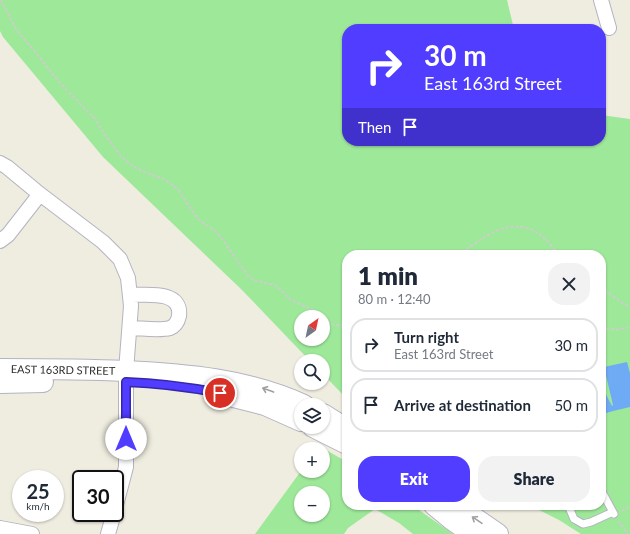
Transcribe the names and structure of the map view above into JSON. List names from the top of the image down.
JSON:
{
  "streets": {
    "street": ["EAST 163RD STREET"]
  },
  "north": "top right",
  "page": {
    "turn": ["30 m", "East 163rd Street"],
    "then": "Then",
    "heading": ["1 min", "80 m · 12:40"],
    "map_buttons": ["+", "−"],
    "list": [
      {
        "name": "Turn right",
        "note": "East 163rd Street",
        "value": "30 m"
      },
      {
        "name": "Arrive at destination",
        "value": "50 m"
      }
    ],
    "buttons": ["Exit", "Share"],
    "speed": "25 km/h",
    "limit": "30"
  }
}
